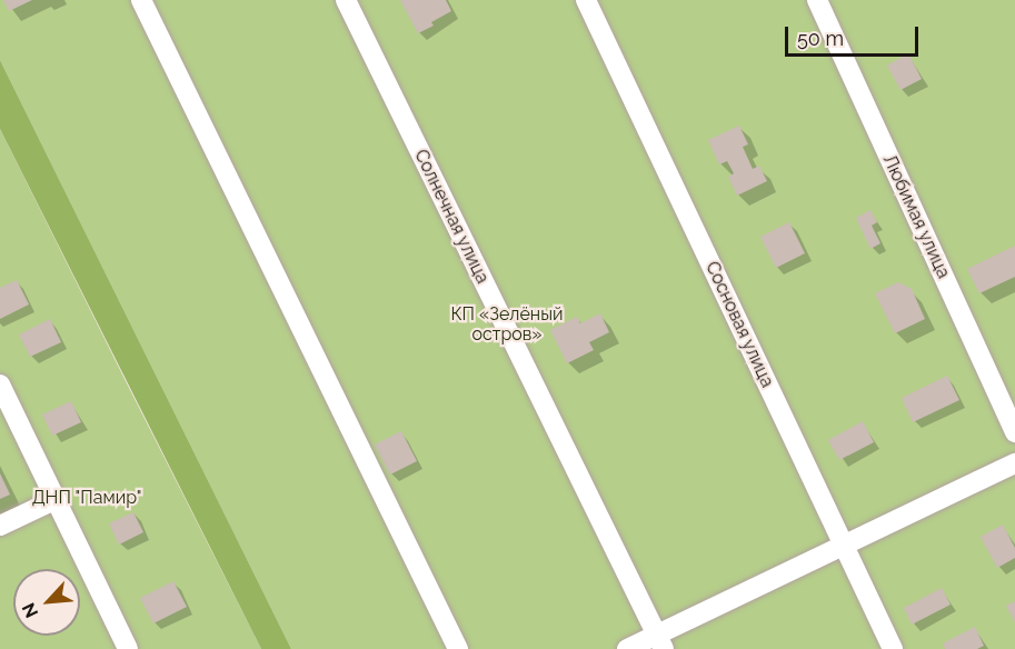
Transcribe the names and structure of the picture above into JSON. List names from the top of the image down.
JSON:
{
  "streets": {
    "street": ["Солнечная улица", "Любимая улица", "Сосновая улица"]
  },
  "parks": ["КП «Зелёный остров»", "ДНП \"Памир\""],
  "scale_bar": "50 m",
  "north": "bottom left"
}
